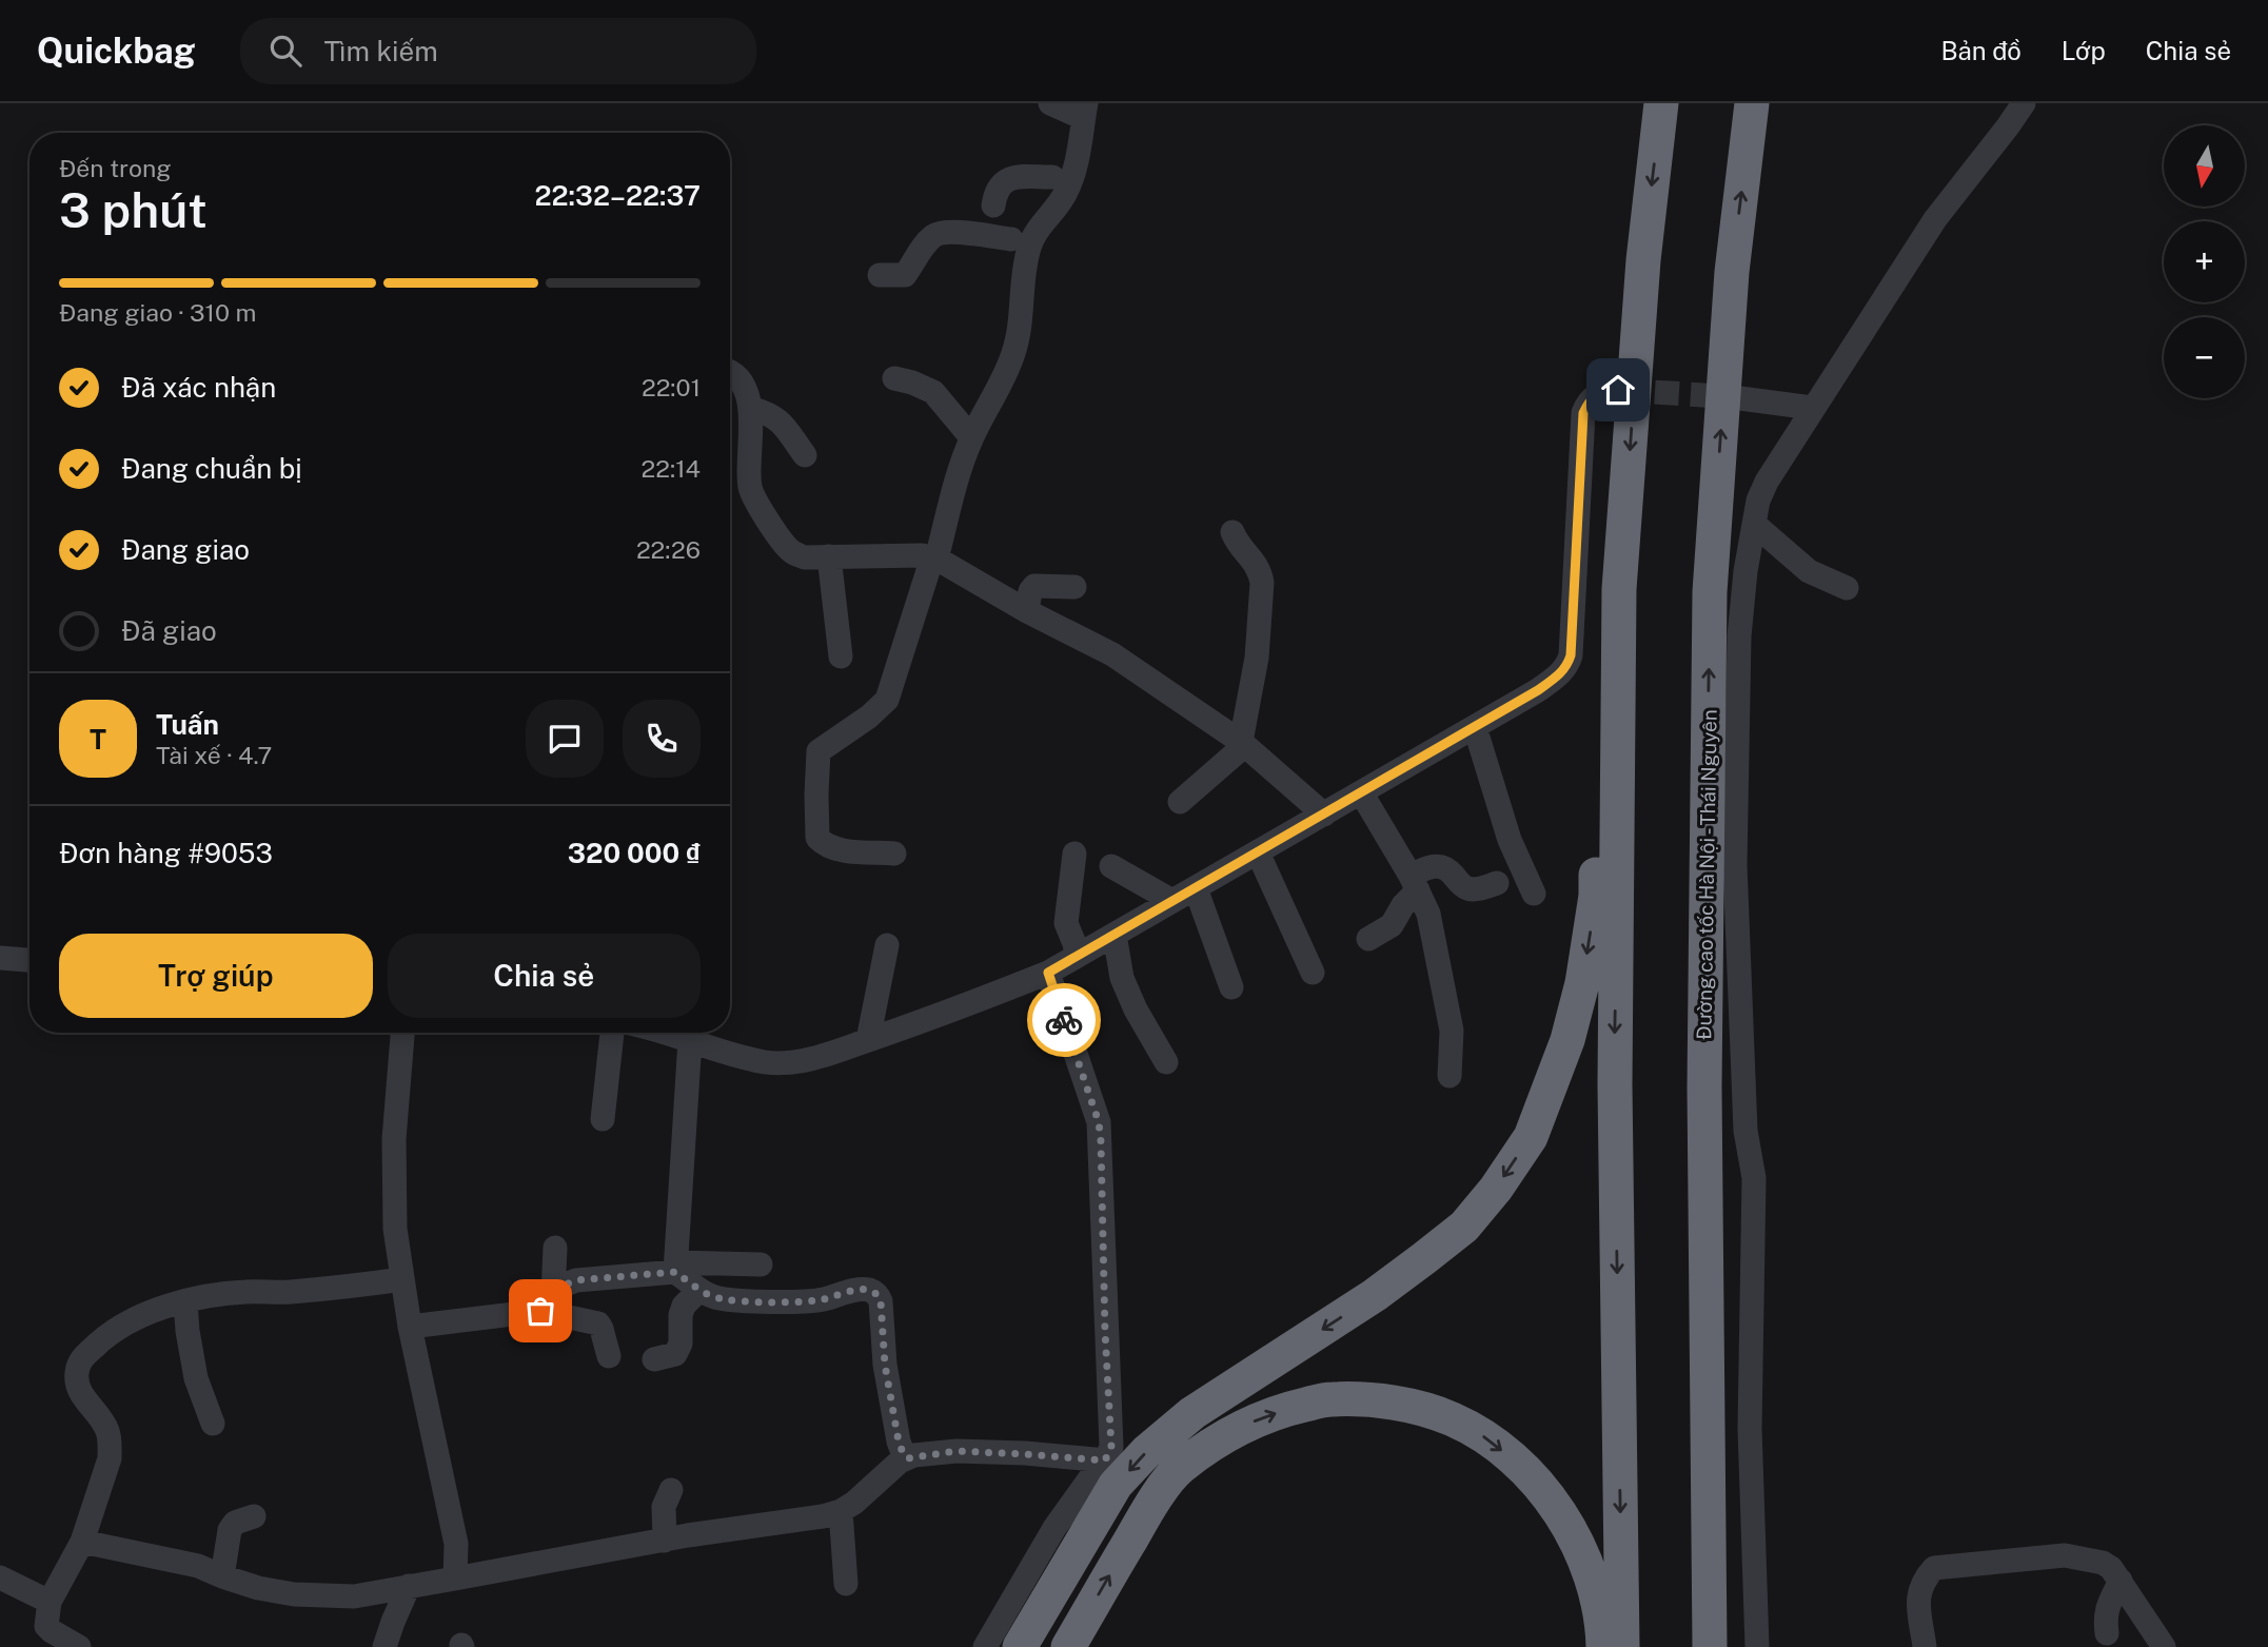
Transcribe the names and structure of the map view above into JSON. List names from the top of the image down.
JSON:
{
  "streets": {
    "highway": ["Đường cao tốc Hà Nội - Thái Nguyên"]
  },
  "north": "bottom",
  "page": {
    "header": "Quickbag",
    "search": "Tìm kiếm",
    "nav": ["Bản đồ", "Lớp", "Chia sẻ"],
    "map_buttons": ["+", "−"],
    "heading": ["3 phút", "Đến trong", "22:32–22:37"],
    "panel": [
      "Tuấn",
      "Tài xế · 4.7",
      "Đơn hàng #9053",
      "320 000 ₫"
    ],
    "bar": "Đang giao · 310 m",
    "list": [
      ["Đã xác nhận", "22:01"],
      ["Đang chuẩn bị", "22:14"],
      ["Đang giao", "22:26"],
      "Đã giao"
    ],
    "round": "T",
    "buttons": ["Trợ giúp", "Chia sẻ"]
  }
}
